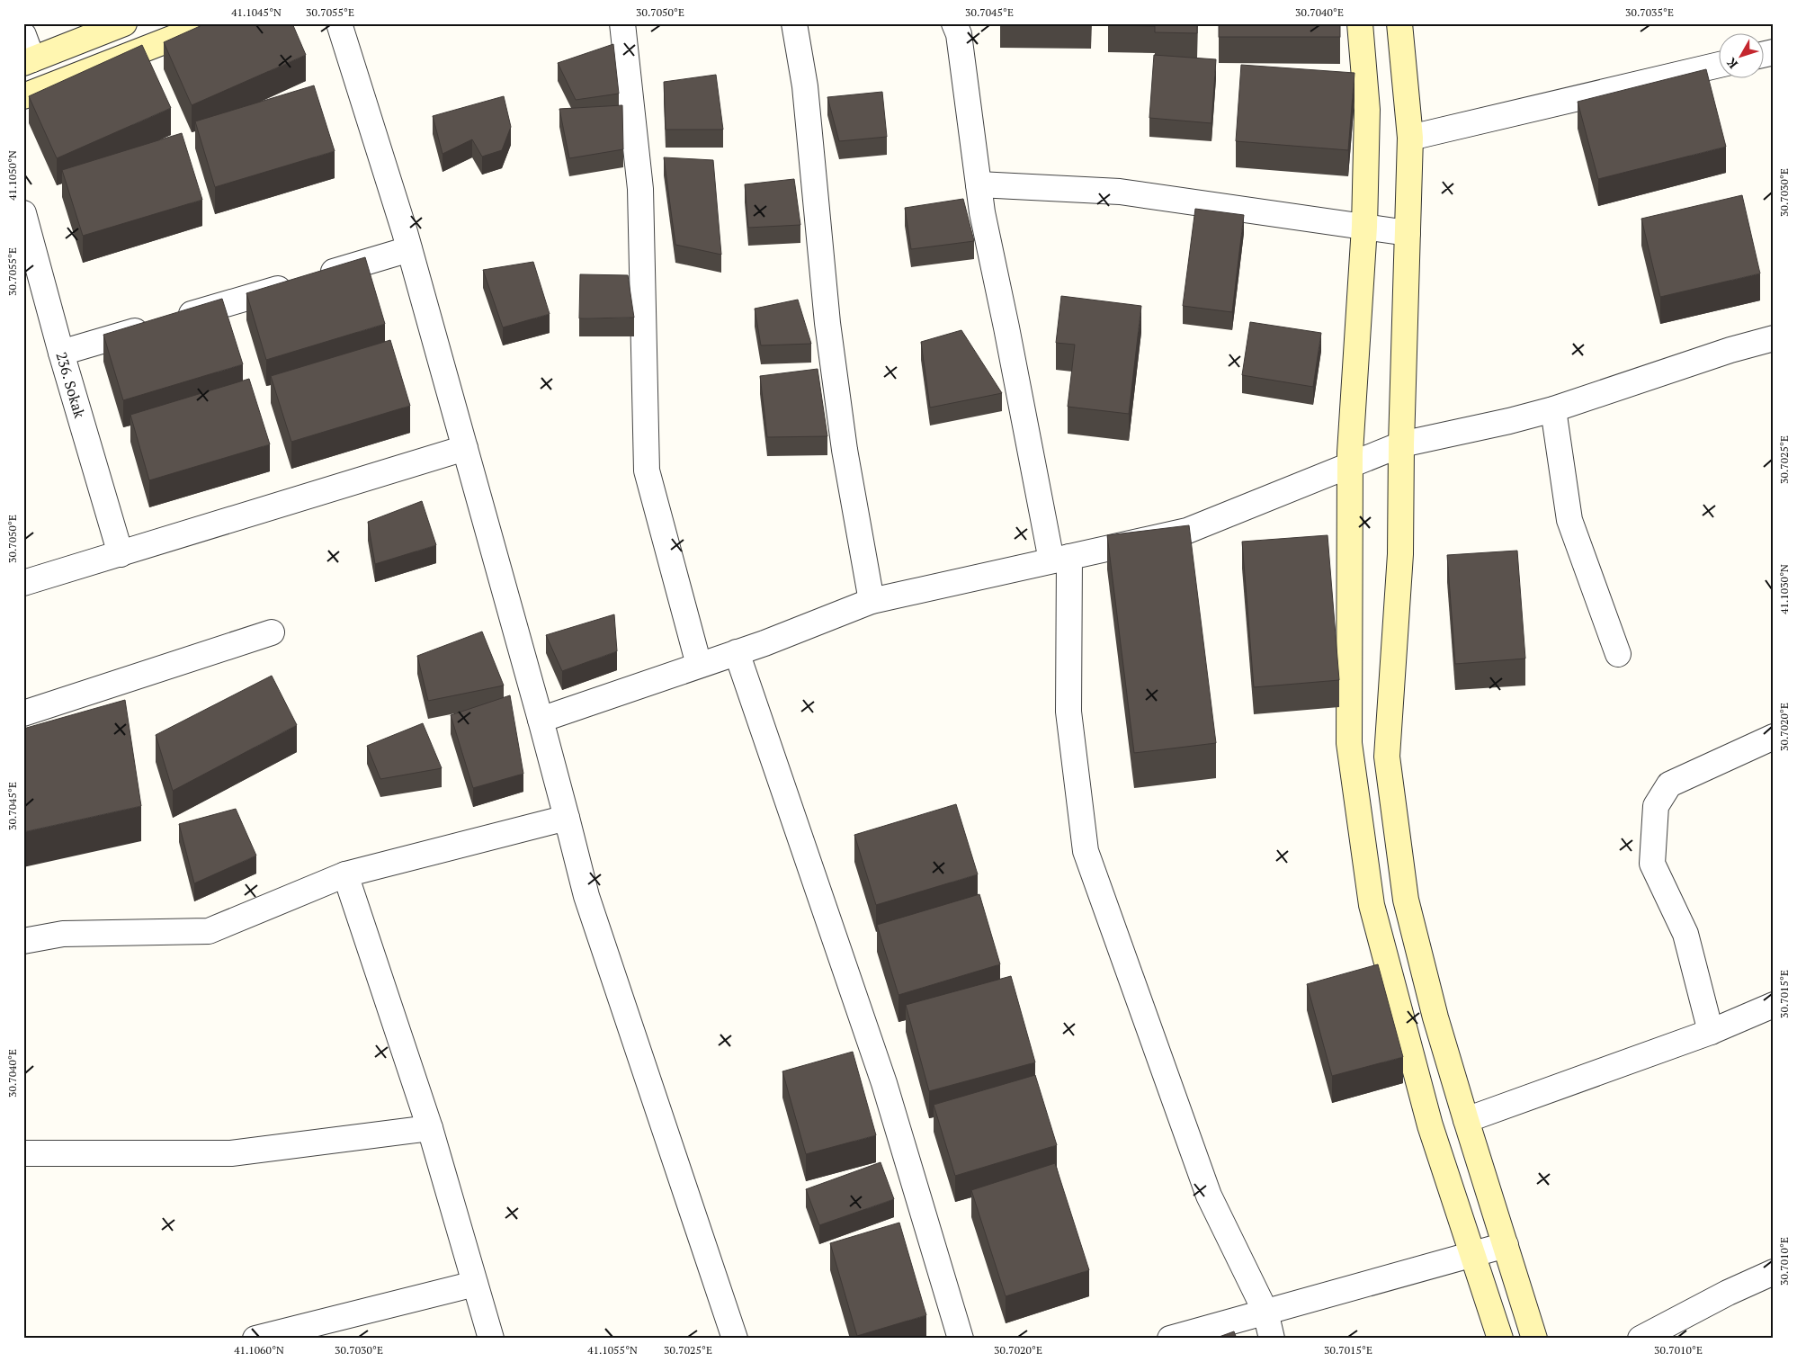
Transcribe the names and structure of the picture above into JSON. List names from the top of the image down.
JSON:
{
  "streets": {
    "street": ["236. Sokak"]
  },
  "north": "bottom left",
  "coordinates": [
    "41.1045°N",
    "30.7055°E",
    "30.7050°E",
    "30.7045°E",
    "30.7040°E",
    "30.7035°E",
    "41.1050°N",
    "30.7030°E",
    "30.7025°E",
    "41.1030°N",
    "30.7020°E",
    "30.7015°E",
    "30.7010°E",
    "41.1060°N",
    "41.1055°N"
  ]
}
